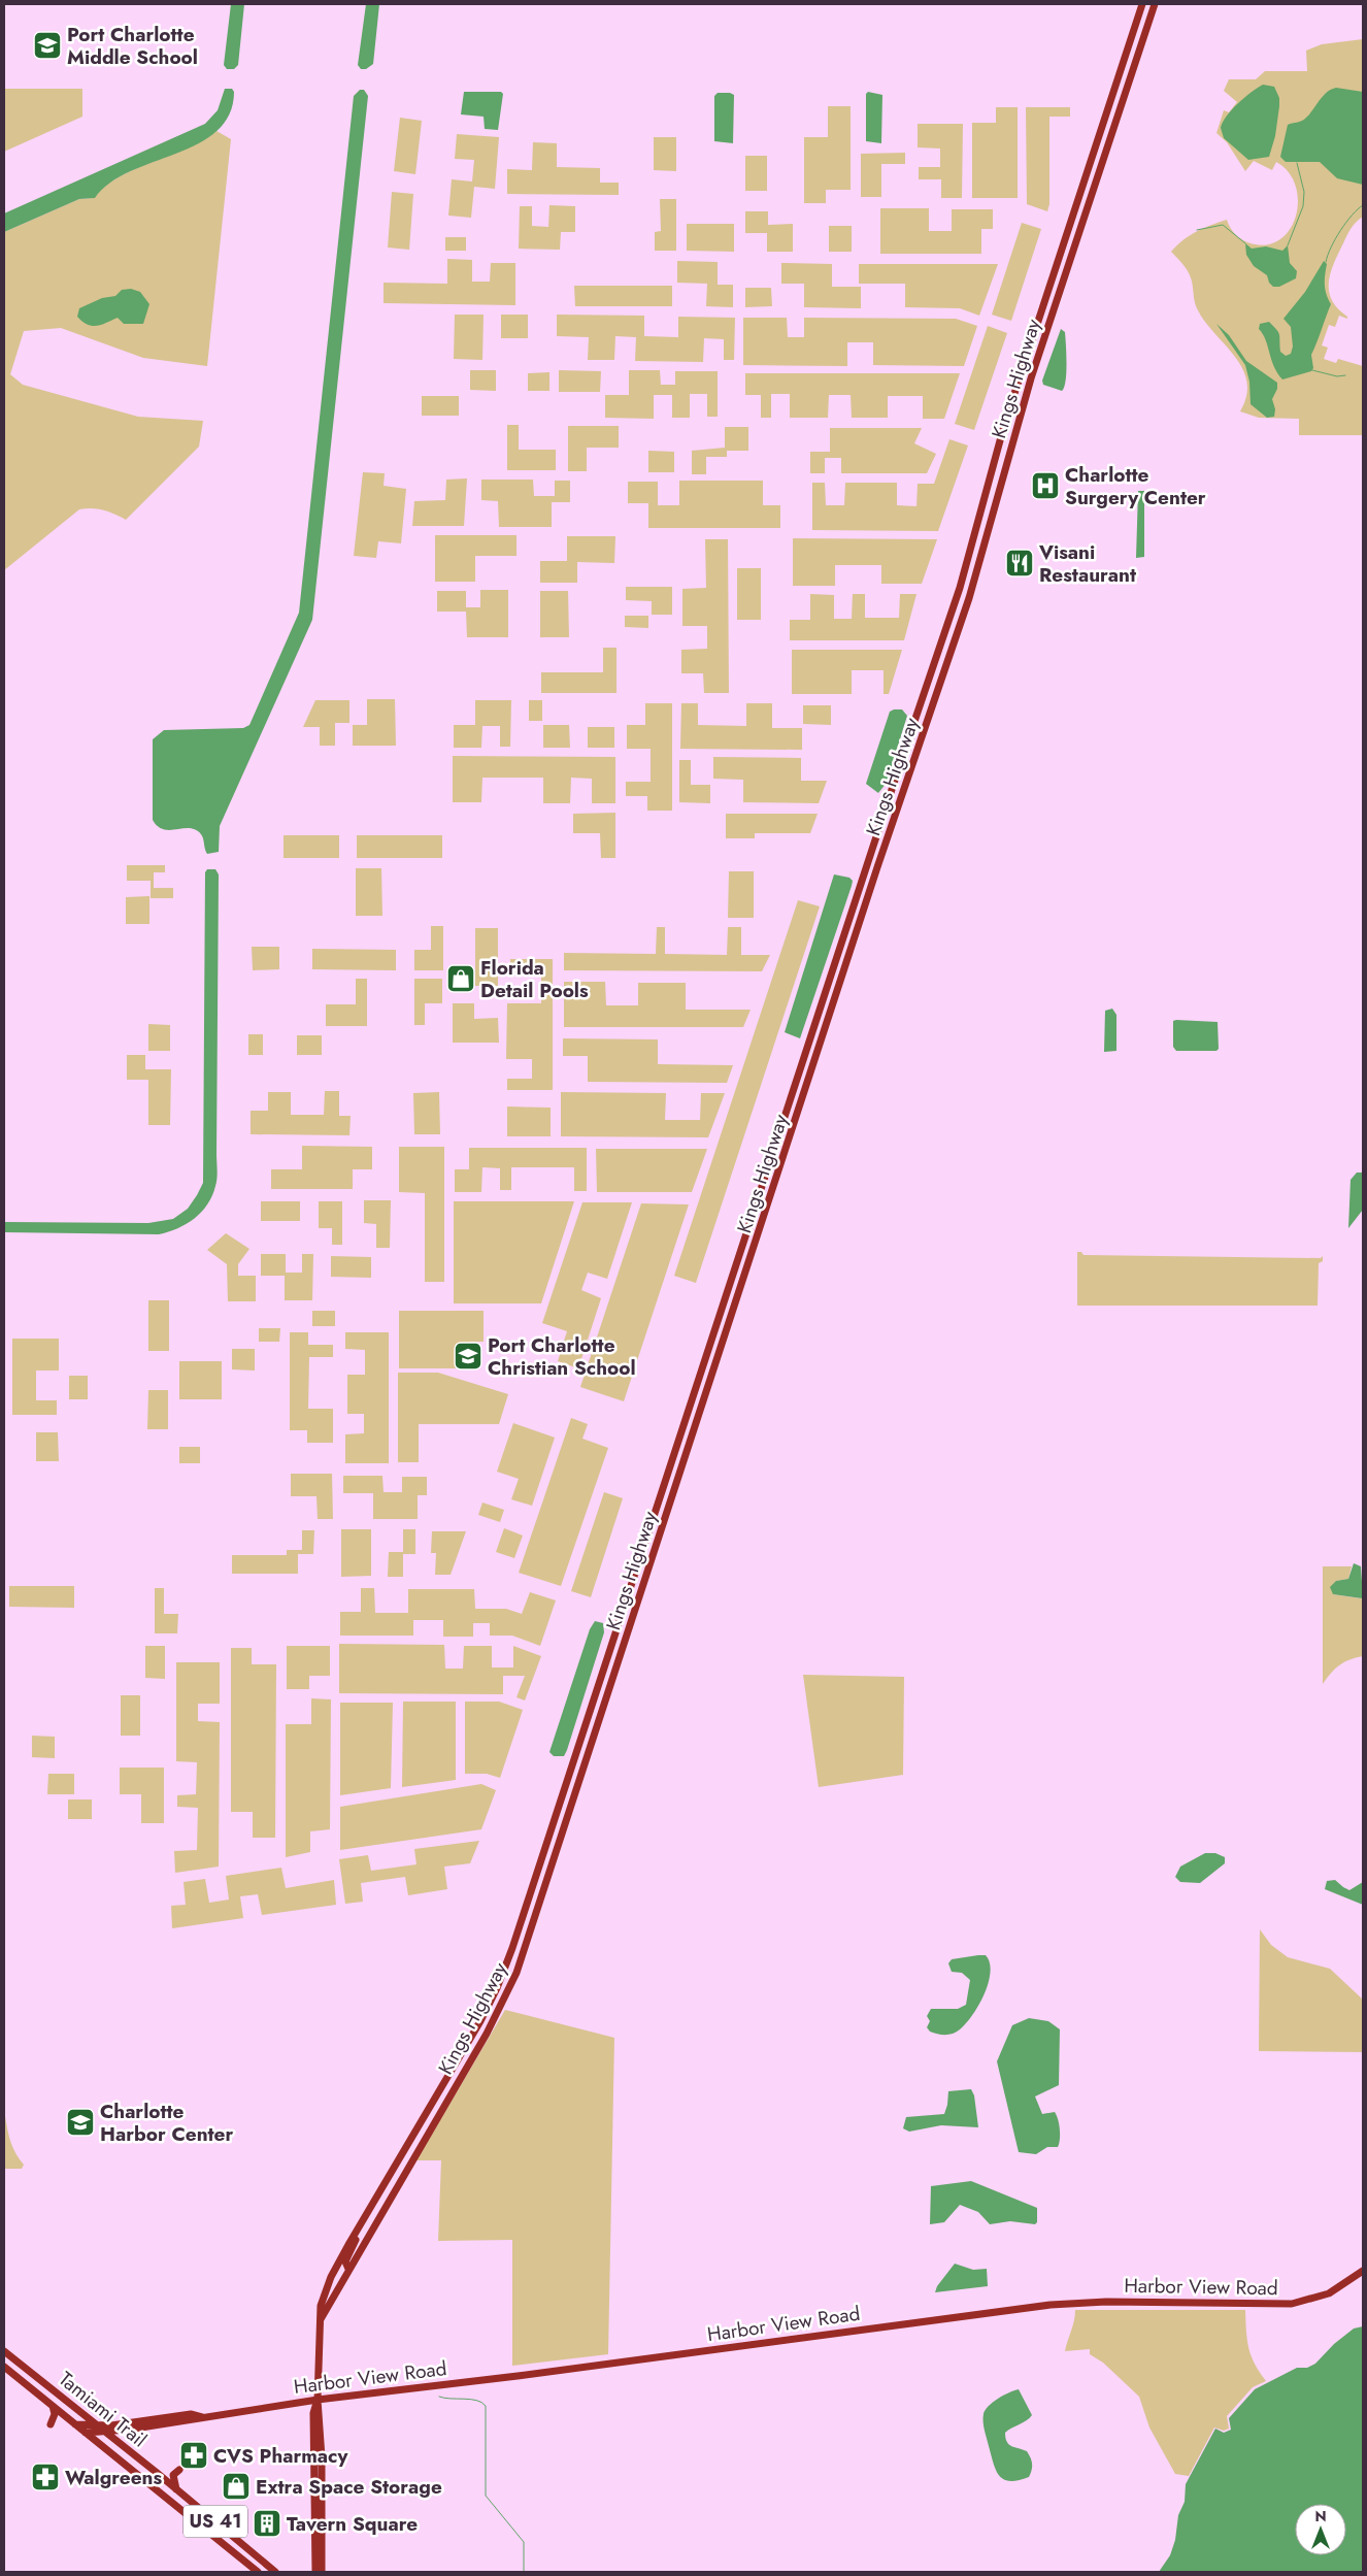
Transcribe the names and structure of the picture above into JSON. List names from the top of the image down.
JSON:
{
  "streets": {
    "main road": [
      "Kings Highway",
      "Harbor View Road",
      "Tamiami Trail",
      "US 41"
    ]
  },
  "crossings": [
    ["Kings Highway", "Harbor View Road"],
    ["Harbor View Road", "Tamiami Trail"]
  ],
  "places": {
    "school or university": ["Port Charlotte Middle School", "Port Charlotte Christian School", "Charlotte Harbor Center"],
    "hospital": ["Charlotte Surgery Center"],
    "restaurant": ["Visani Restaurant"],
    "shop": ["Florida Detail Pools", "Extra Space Storage"],
    "pharmacy": ["CVS Pharmacy", "Walgreens"],
    "building": ["Tavern Square"]
  },
  "north": "top"
}
